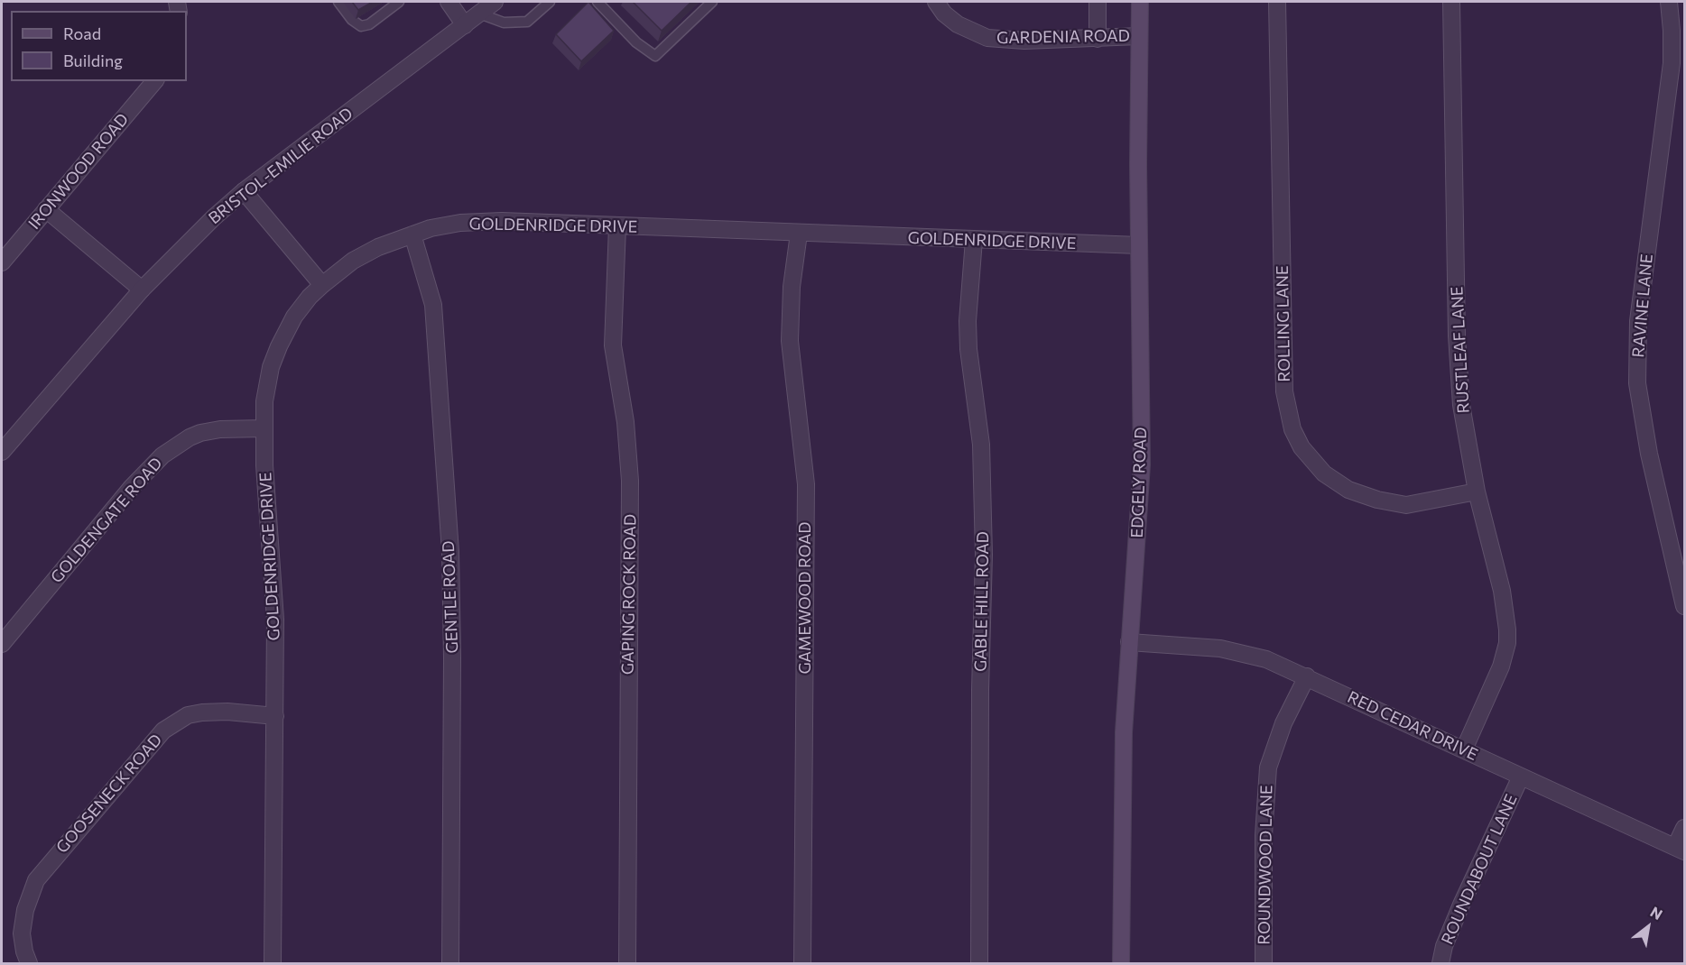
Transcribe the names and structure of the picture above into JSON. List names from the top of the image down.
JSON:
{
  "streets": {
    "main road": ["EDGELY ROAD"],
    "street": [
      "GARDENIA ROAD",
      "BRISTOL-EMILIE ROAD",
      "IRONWOOD ROAD",
      "GOLDENRIDGE DRIVE",
      "RAVINE LANE",
      "ROLLING LANE",
      "RUSTLEAF LANE",
      "GOLDENGATE ROAD",
      "GAPING ROCK ROAD",
      "GENTLE ROAD",
      "GAMEWOOD ROAD",
      "GABLE HILL ROAD",
      "RED CEDAR DRIVE",
      "GOOSENECK ROAD",
      "ROUNDWOOD LANE",
      "ROUNDABOUT LANE"
    ]
  },
  "crossings": [
    ["GARDENIA ROAD", "EDGELY ROAD"],
    ["GOLDENRIDGE DRIVE", "EDGELY ROAD"],
    ["GOLDENRIDGE DRIVE", "GOLDENGATE ROAD"],
    ["GOLDENRIDGE DRIVE", "GAPING ROCK ROAD"],
    ["GOLDENRIDGE DRIVE", "GENTLE ROAD"],
    ["GOLDENRIDGE DRIVE", "GAMEWOOD ROAD"],
    ["GOLDENRIDGE DRIVE", "GABLE HILL ROAD"],
    ["GOLDENRIDGE DRIVE", "GOOSENECK ROAD"],
    ["ROLLING LANE", "RUSTLEAF LANE"],
    ["RUSTLEAF LANE", "RED CEDAR DRIVE"],
    ["EDGELY ROAD", "RED CEDAR DRIVE"],
    ["RED CEDAR DRIVE", "ROUNDWOOD LANE"],
    ["RED CEDAR DRIVE", "ROUNDABOUT LANE"]
  ],
  "legend": ["Road", "Building"],
  "north": "top right"
}
